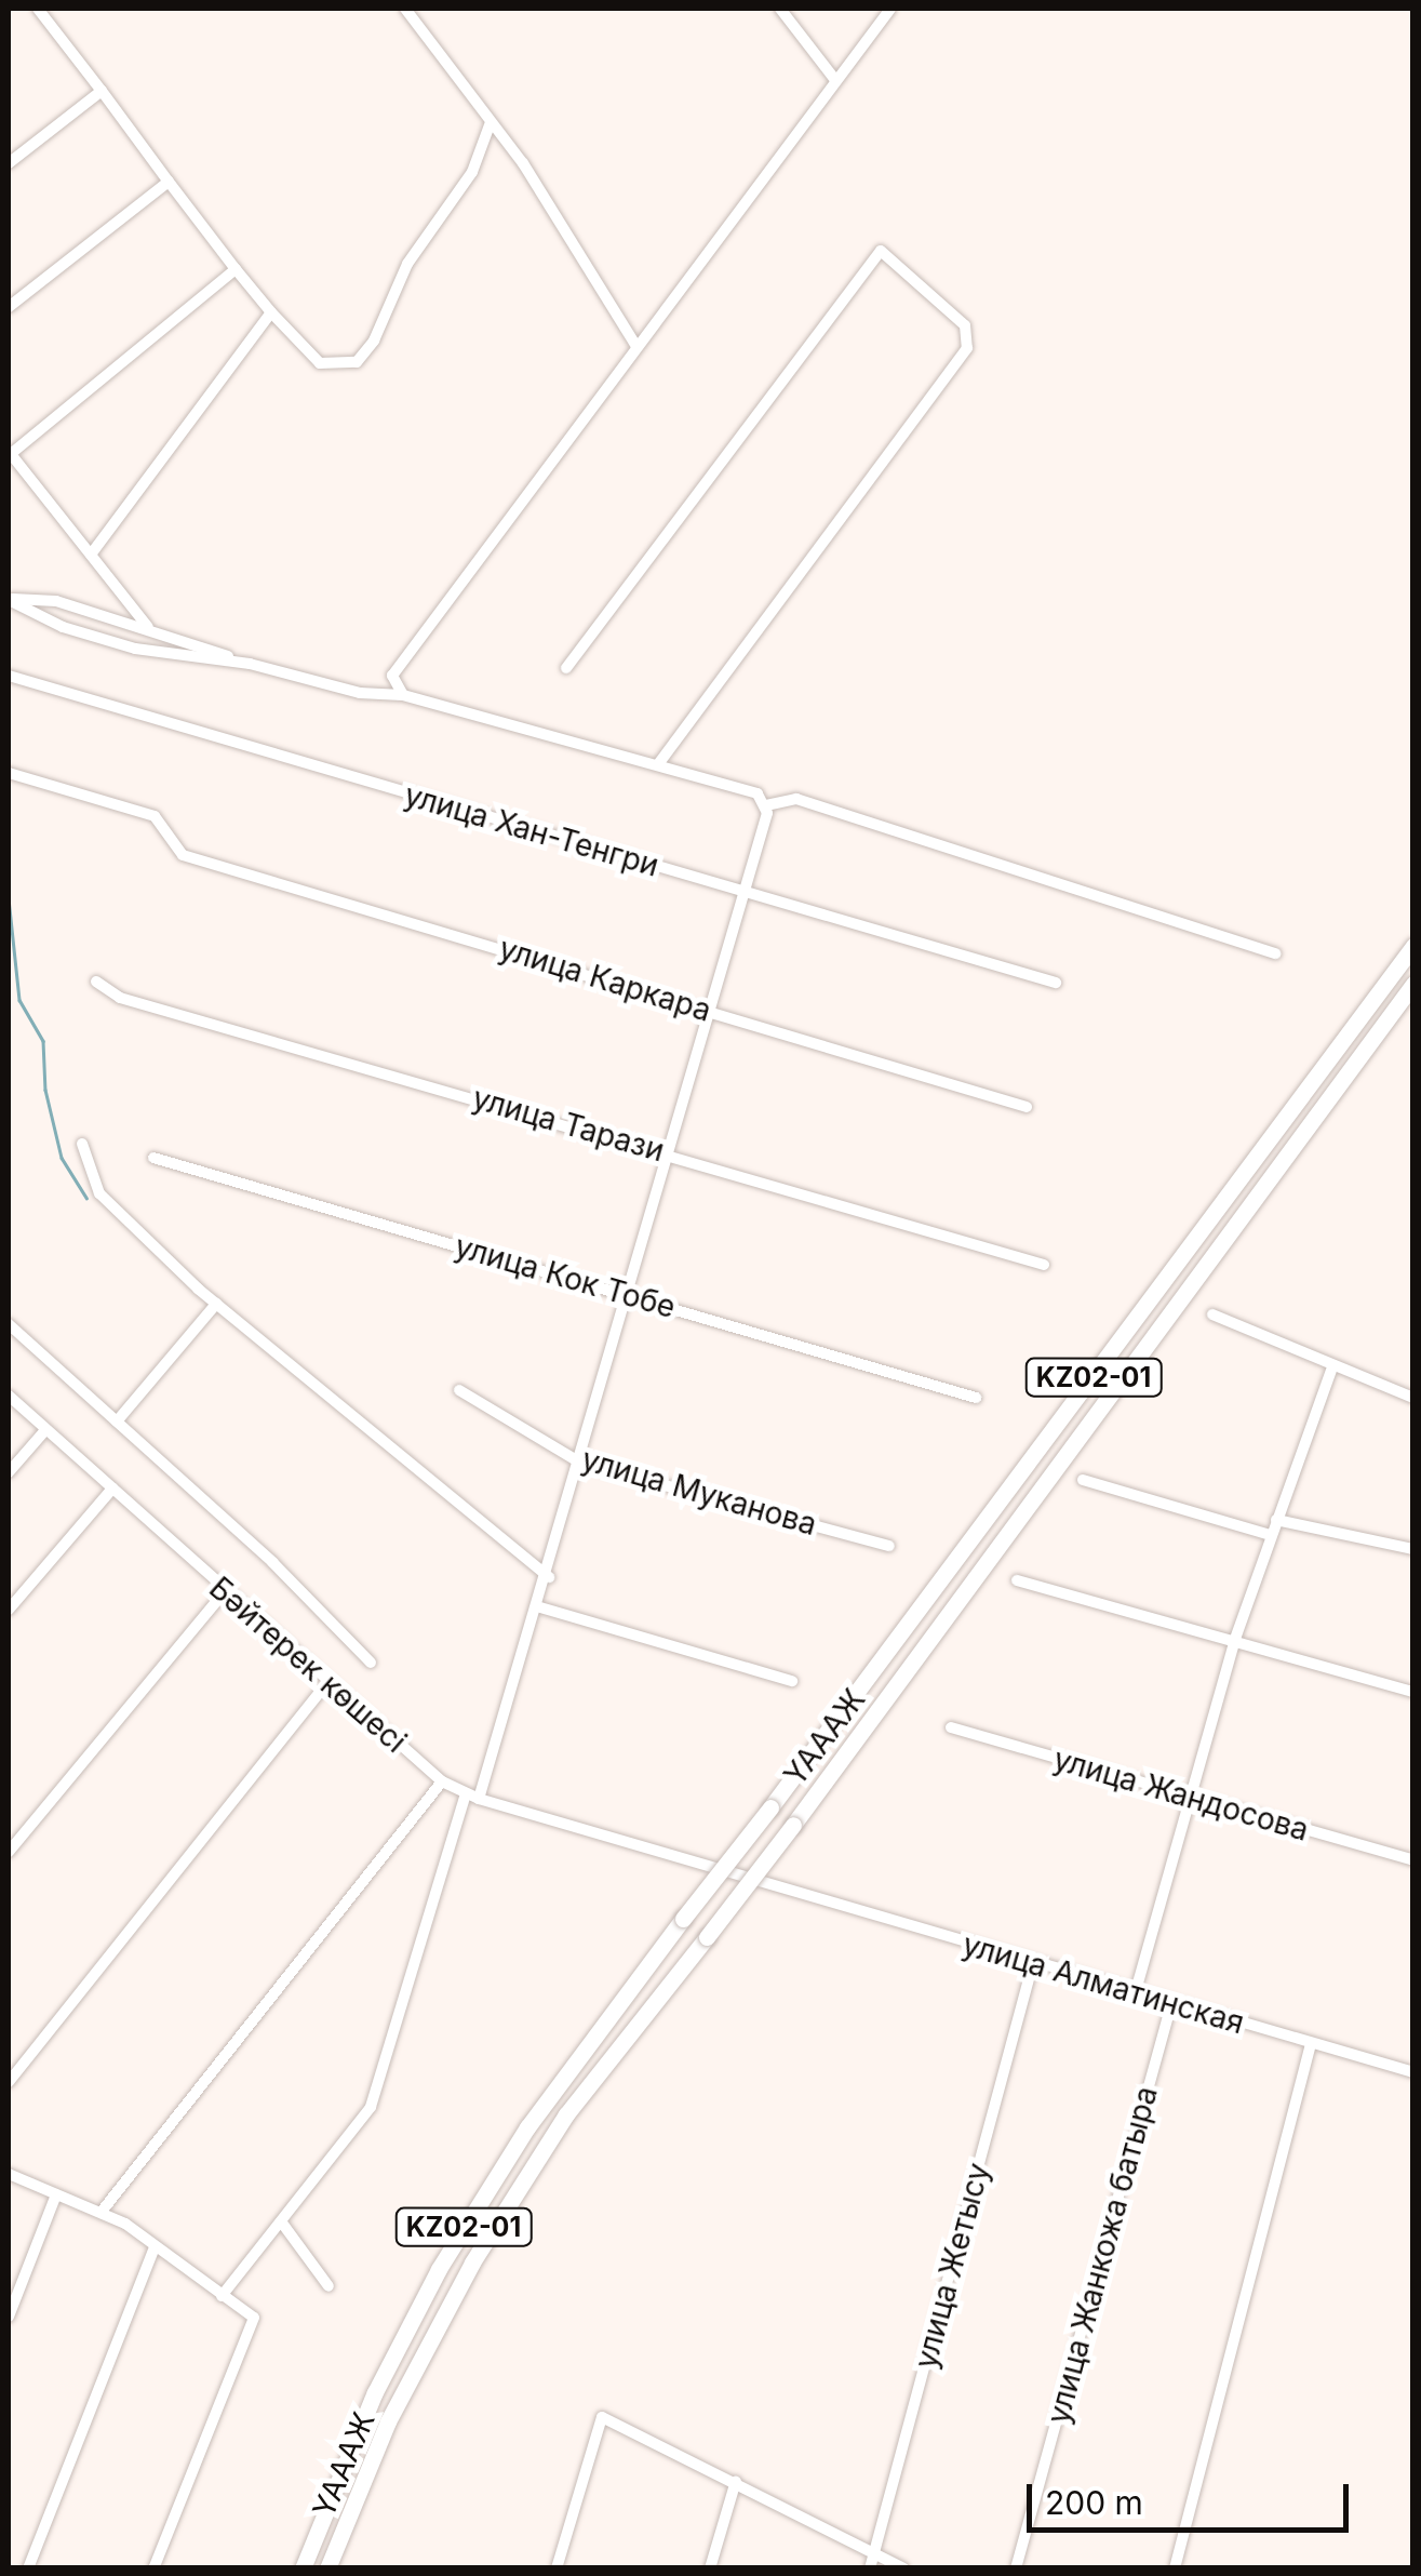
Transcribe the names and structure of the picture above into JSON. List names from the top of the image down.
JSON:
{
  "streets": {
    "highway": ["KZ02-01", "ҮАААЖ"],
    "street": [
      "улица Хан-Тенгри",
      "улица Каркара",
      "улица Тарази",
      "улица Кок Тобе",
      "улица Муканова",
      "Бәйтерек көшесі",
      "улица Жандосова",
      "улица Алматинская",
      "улица Жанкожа батыра",
      "улица Жетысу"
    ]
  },
  "crossings": [
    ["Бәйтерек көшесі", "улица Алматинская"],
    ["улица Алматинская", "улица Жанкожа батыра"],
    ["улица Алматинская", "улица Жетысу"]
  ],
  "scale_bar": "200 m"
}
